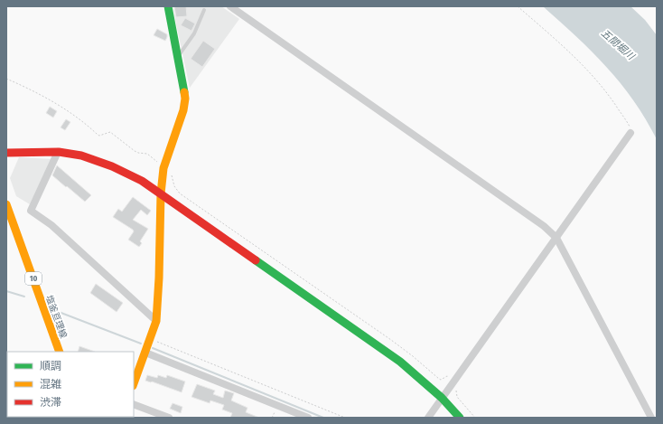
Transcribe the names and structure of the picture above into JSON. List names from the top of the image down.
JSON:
{
  "streets": {
    "street": ["10", "塩釜亘理線"]
  },
  "water": ["五間堀川"],
  "legend": ["順調", "混雑", "渋滞"]
}
